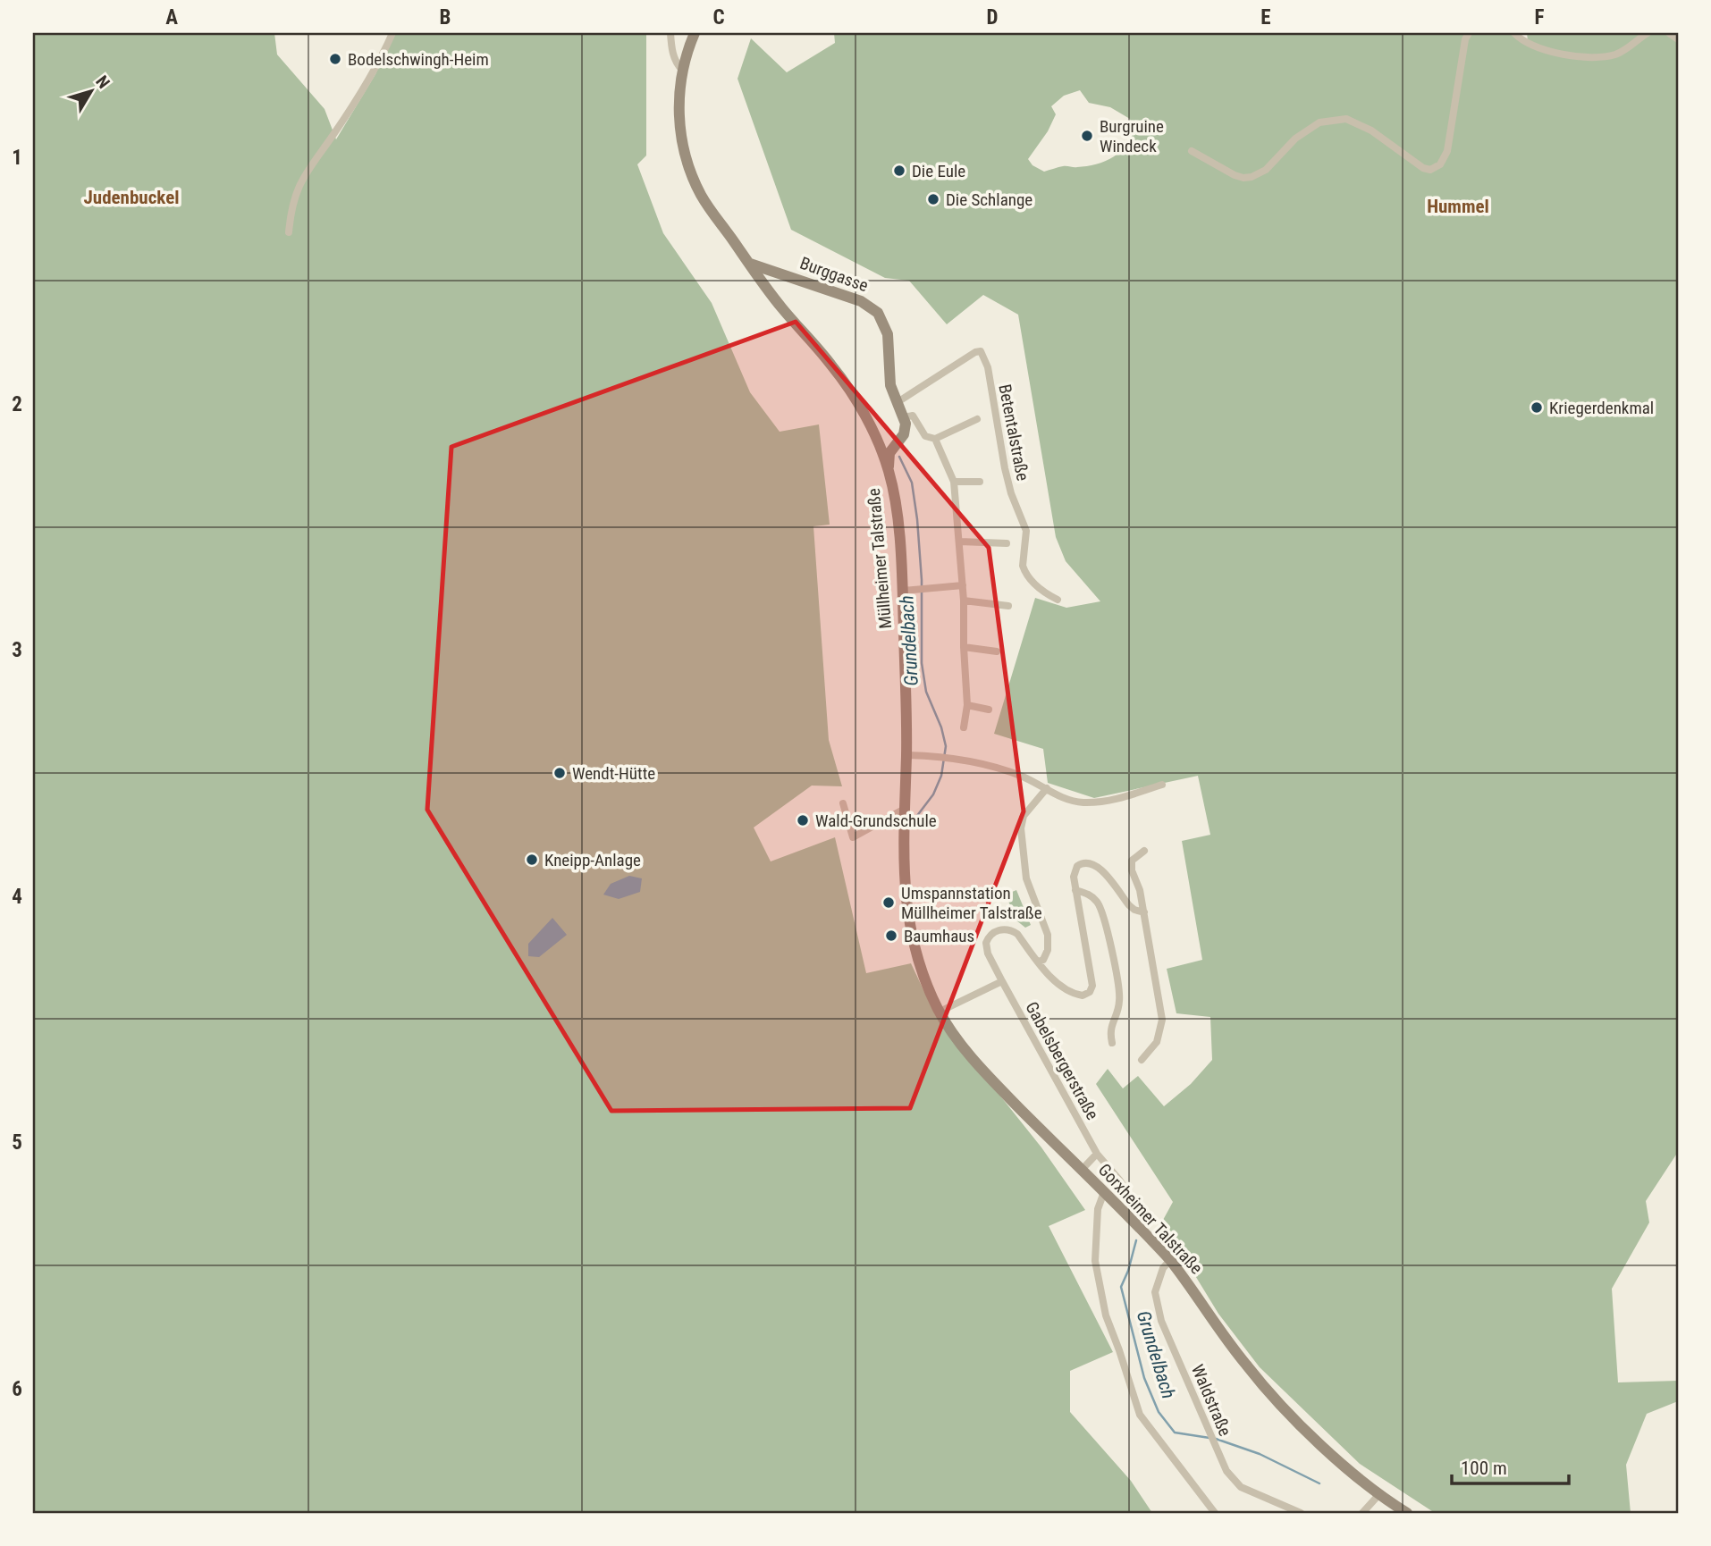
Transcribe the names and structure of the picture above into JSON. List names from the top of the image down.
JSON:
{
  "streets": {
    "main road": ["Burggasse", "Müllheimer Talstraße", "Gorxheimer Talstraße"],
    "street": ["Betentalstraße", "Gabelsbergerstraße", "Waldstraße"]
  },
  "crossings": [
    ["Burggasse", "Betentalstraße"],
    ["Burggasse", "Müllheimer Talstraße"],
    ["Müllheimer Talstraße", "Gorxheimer Talstraße"],
    ["Gorxheimer Talstraße", "Waldstraße"]
  ],
  "districts": ["Judenbuckel", "Hummel"],
  "water": ["Grundelbach"],
  "places": [
    "Bodelschwingh-Heim",
    "Burgruine Windeck",
    "Die Eule",
    "Die Schlange",
    "Kriegerdenkmal",
    "Wendt-Hütte",
    "Wald-Grundschule",
    "Kneipp-Anlage",
    "Umspannstation Müllheimer Talstraße",
    "Baumhaus"
  ],
  "scale_bar": "100 m",
  "north": "top right",
  "grid": {
    "columns": [
      "A",
      "B",
      "C",
      "D",
      "E",
      "F"
    ],
    "rows": [
      "1",
      "2",
      "3",
      "4",
      "5",
      "6"
    ]
  }
}
